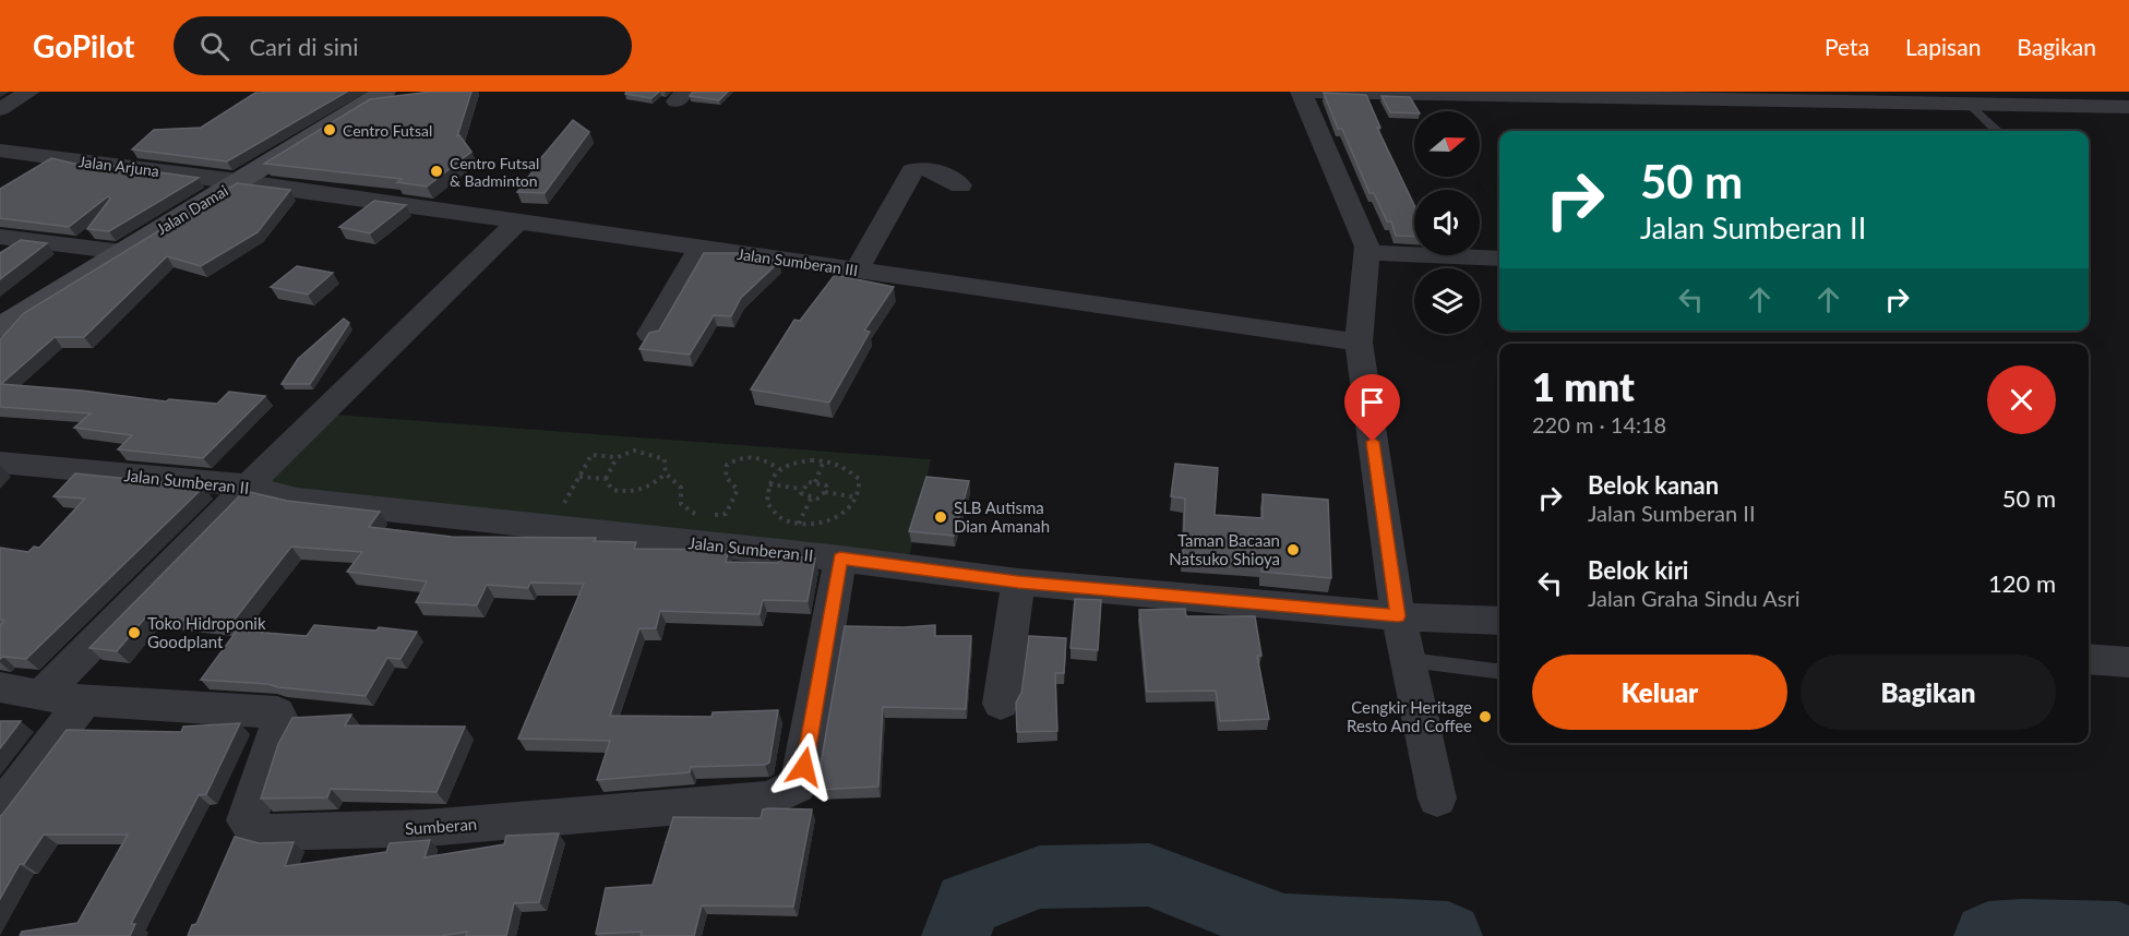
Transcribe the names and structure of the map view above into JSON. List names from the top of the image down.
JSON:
{
  "streets": {
    "main road": ["Jalan Damai"],
    "street": [
      "Jalan Arjuna",
      "Jalan Sumberan III",
      "Jalan Sumberan II",
      "Sumberan"
    ]
  },
  "crossings": [
    ["Jalan Arjuna", "Jalan Damai"],
    ["Jalan Arjuna", "Jalan Sumberan III"],
    ["Jalan Damai", "Jalan Sumberan III"],
    ["Jalan Sumberan II", "Sumberan"]
  ],
  "places": [
    "Centro Futsal",
    "Centro Futsal & Badminton",
    "SLB Autisma Dian Amanah",
    "Taman Bacaan Natsuko Shioya",
    "Toko Hidroponik Goodplant",
    "Cengkir Heritage Resto And Coffee"
  ],
  "north": "right",
  "page": {
    "header": "GoPilot",
    "search": "Cari di sini",
    "nav": ["Peta", "Lapisan", "Bagikan"],
    "turn": ["50 m", "Jalan Sumberan II"],
    "heading": ["1 mnt", "220 m · 14:18"],
    "list": [
      {
        "name": "Belok kanan",
        "note": "Jalan Sumberan II",
        "value": "50 m"
      },
      {
        "name": "Belok kiri",
        "note": "Jalan Graha Sindu Asri",
        "value": "120 m"
      }
    ],
    "buttons": ["Keluar", "Bagikan"]
  }
}
